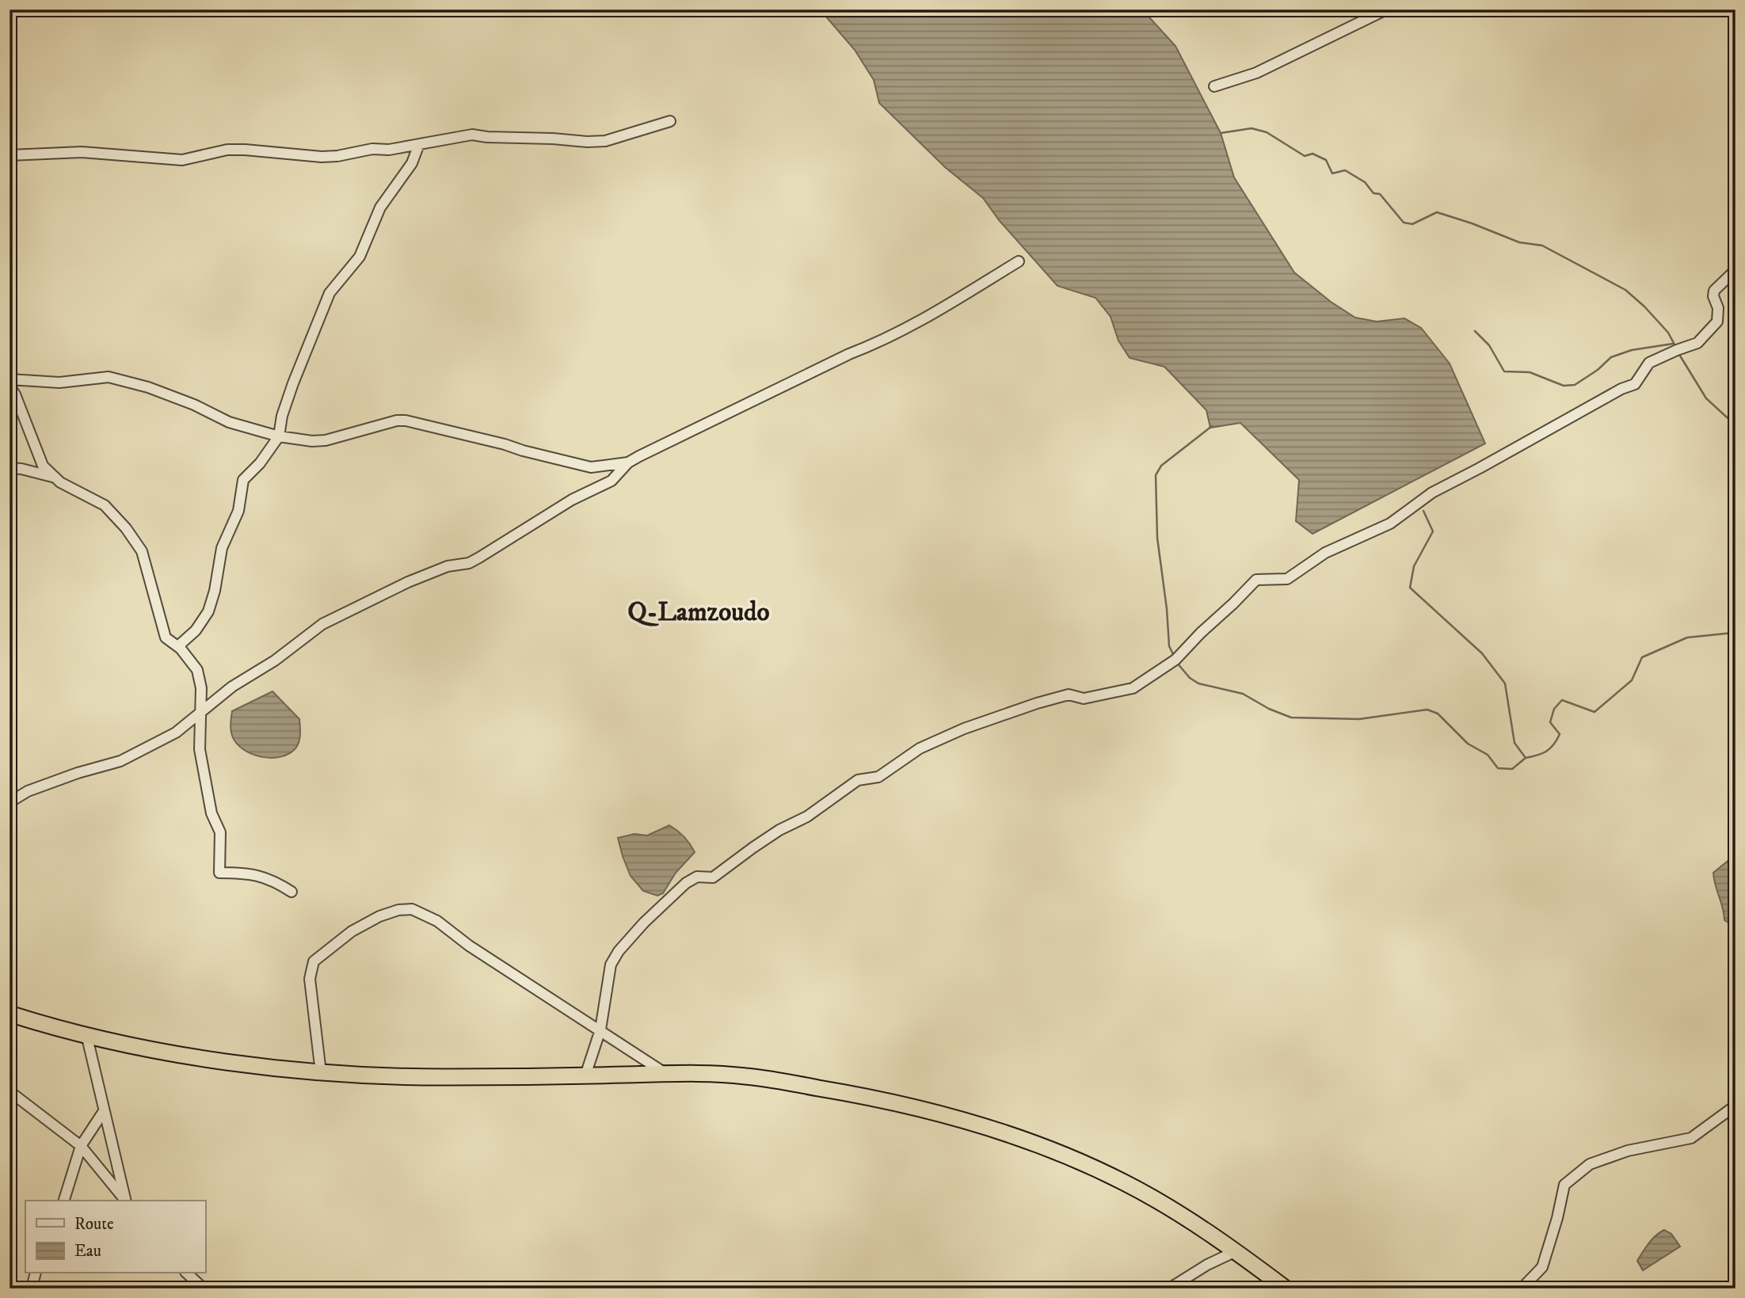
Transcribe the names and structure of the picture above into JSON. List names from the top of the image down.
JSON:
{
  "districts": ["Q-Lamzoudo"],
  "legend": ["Route", "Eau"]
}
